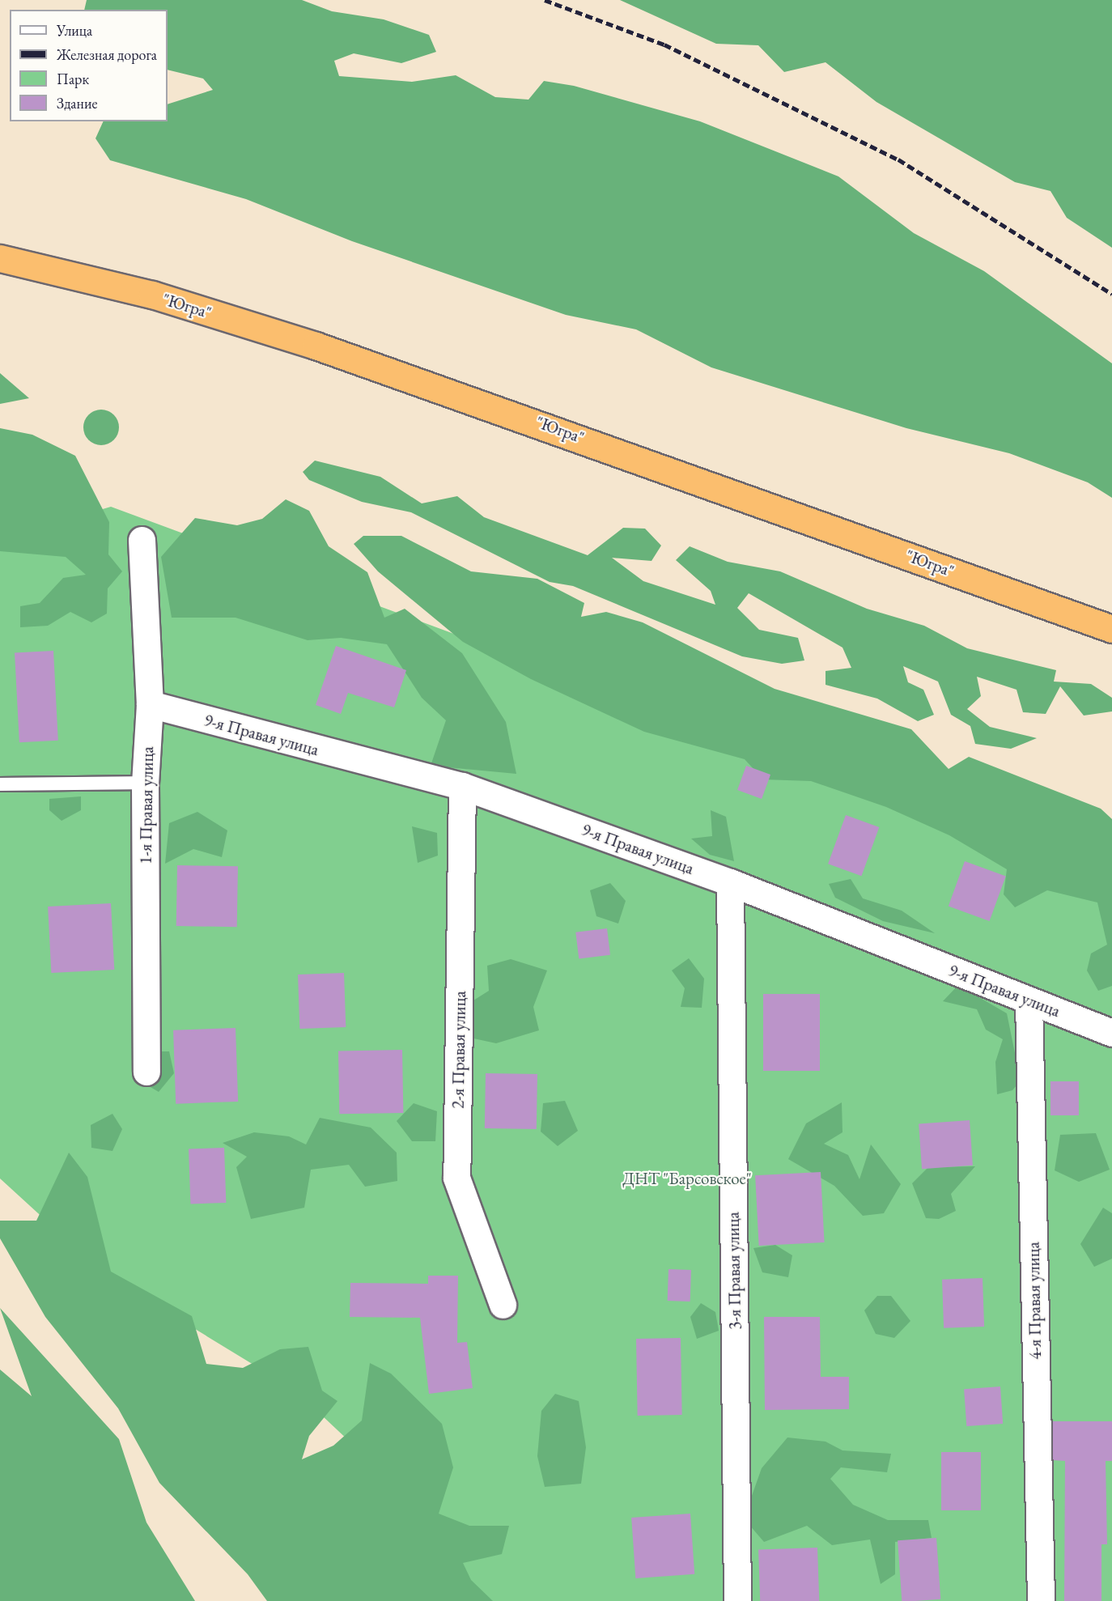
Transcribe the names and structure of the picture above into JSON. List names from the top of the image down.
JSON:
{
  "streets": {
    "highway": ["\"Югра\""],
    "street": [
      "9-я Правая улица",
      "1-я Правая улица",
      "2-я Правая улица",
      "3-я Правая улица",
      "4-я Правая улица"
    ]
  },
  "crossings": [
    ["9-я Правая улица", "1-я Правая улица"],
    ["9-я Правая улица", "2-я Правая улица"],
    ["9-я Правая улица", "3-я Правая улица"],
    ["9-я Правая улица", "4-я Правая улица"]
  ],
  "parks": ["ДНТ \"Барсовское\""],
  "legend": [
    "Улица",
    "Железная дорога",
    "Парк",
    "Здание"
  ]
}
